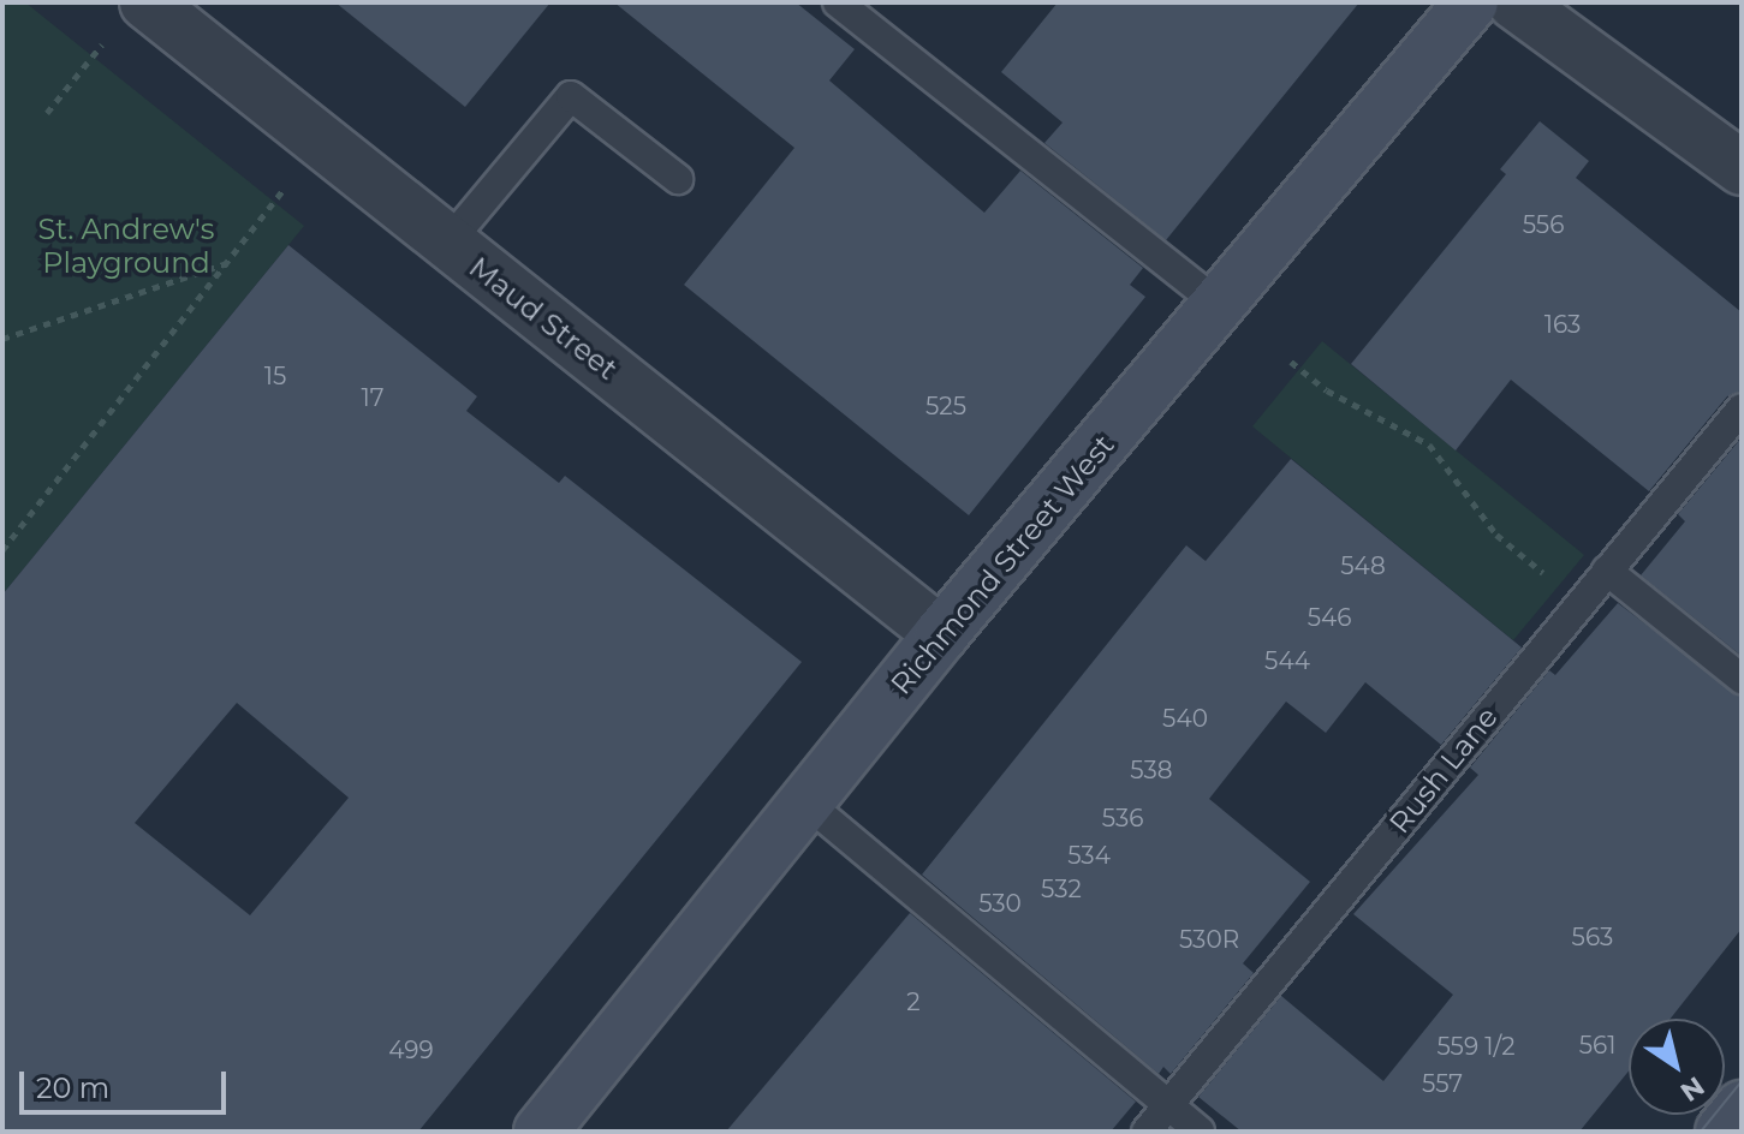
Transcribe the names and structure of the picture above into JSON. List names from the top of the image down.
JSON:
{
  "streets": {
    "main road": ["Richmond Street West"],
    "street": ["Maud Street"],
    "lane": ["Rush Lane"]
  },
  "crossings": [
    ["Maud Street", "Richmond Street West"]
  ],
  "parks": ["St. Andrew's Playground"],
  "house_numbers": [
    "556",
    "163",
    "15",
    "17",
    "525",
    "548",
    "546",
    "544",
    "540",
    "538",
    "536",
    "534",
    "532",
    "530",
    "563",
    "530R",
    "2",
    "561",
    "559 1/2",
    "499",
    "557"
  ],
  "scale_bar": "20 m",
  "north": "bottom right"
}
